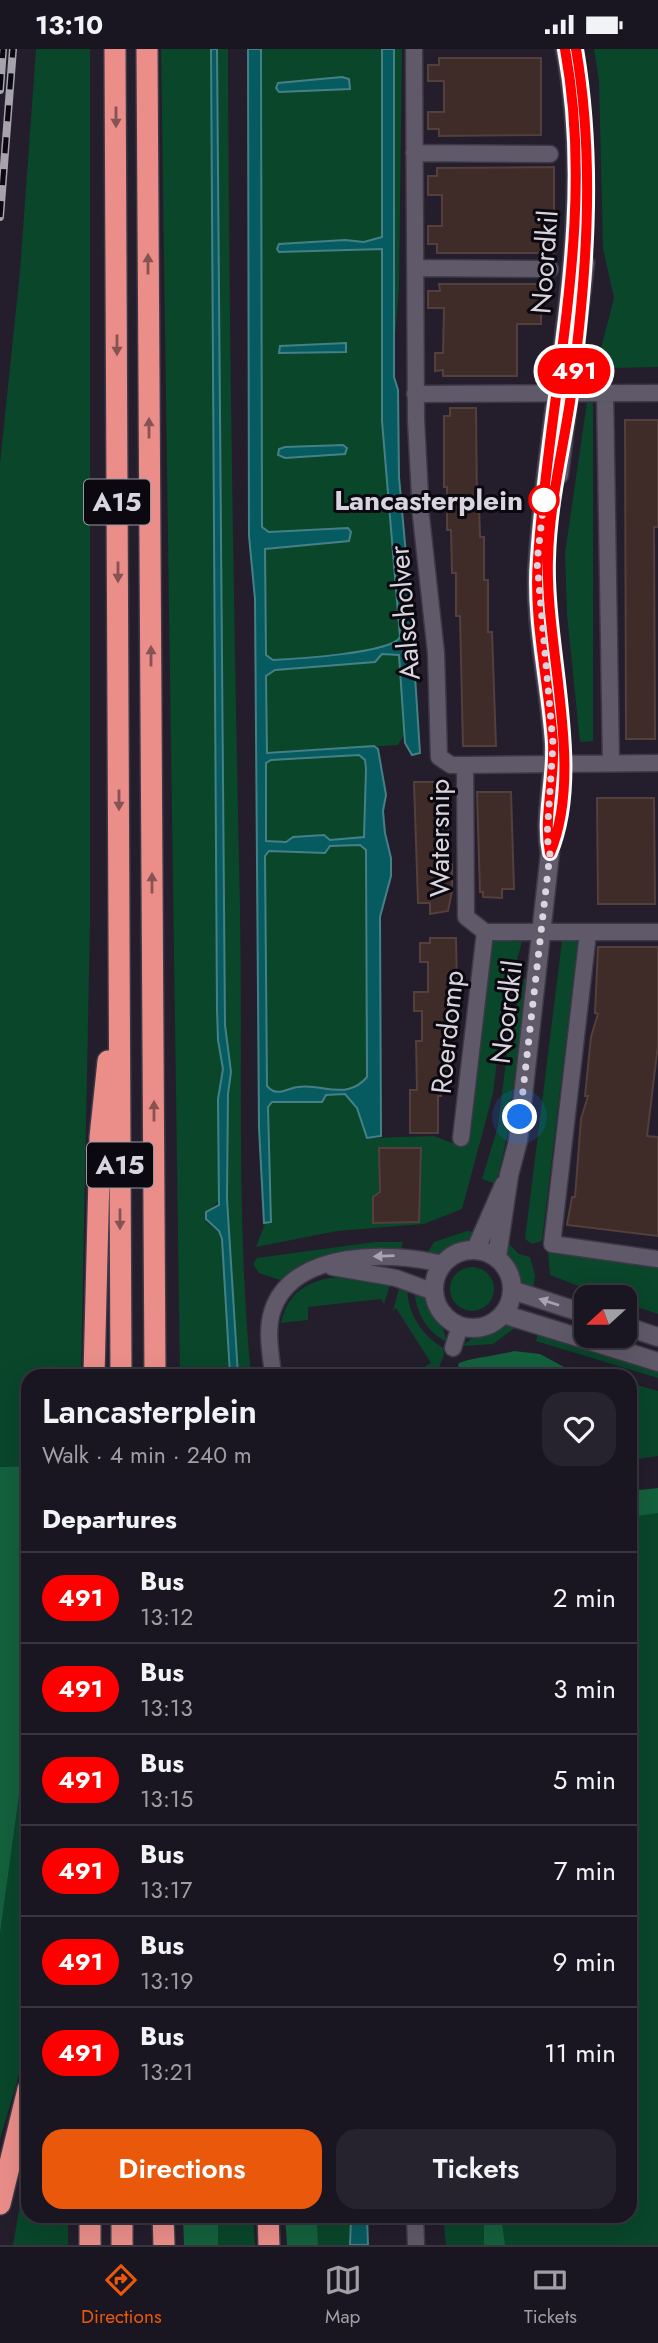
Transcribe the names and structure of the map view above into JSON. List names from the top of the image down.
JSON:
{
  "streets": {
    "highway": ["A15"],
    "street": [
      "Noordkil",
      "Aalscholver",
      "Watersnip",
      "Roerdomp"
    ]
  },
  "crossings": [
    ["Noordkil", "Watersnip"],
    ["Aalscholver", "Watersnip"],
    ["Watersnip", "Roerdomp"]
  ],
  "places": ["Lancasterplein"],
  "lines": ["bus line 491"],
  "north": "left",
  "page": {
    "status": "13:10",
    "on_map": "491",
    "heading": [
      ["Lancasterplein", "Walk · 4 min · 240 m"],
      "Departures"
    ],
    "list": [
      {
        "mark": "491",
        "name": "Bus",
        "note": "13:12",
        "value": "2 min"
      },
      {
        "mark": "491",
        "name": "Bus",
        "note": "13:13",
        "value": "3 min"
      },
      {
        "mark": "491",
        "name": "Bus",
        "note": "13:15",
        "value": "5 min"
      },
      {
        "mark": "491",
        "name": "Bus",
        "note": "13:17",
        "value": "7 min"
      },
      {
        "mark": "491",
        "name": "Bus",
        "note": "13:19",
        "value": "9 min"
      },
      {
        "mark": "491",
        "name": "Bus",
        "note": "13:21",
        "value": "11 min"
      }
    ],
    "buttons": ["Directions", "Tickets"],
    "tabs": ["Directions", "Map", "Tickets"]
  }
}
